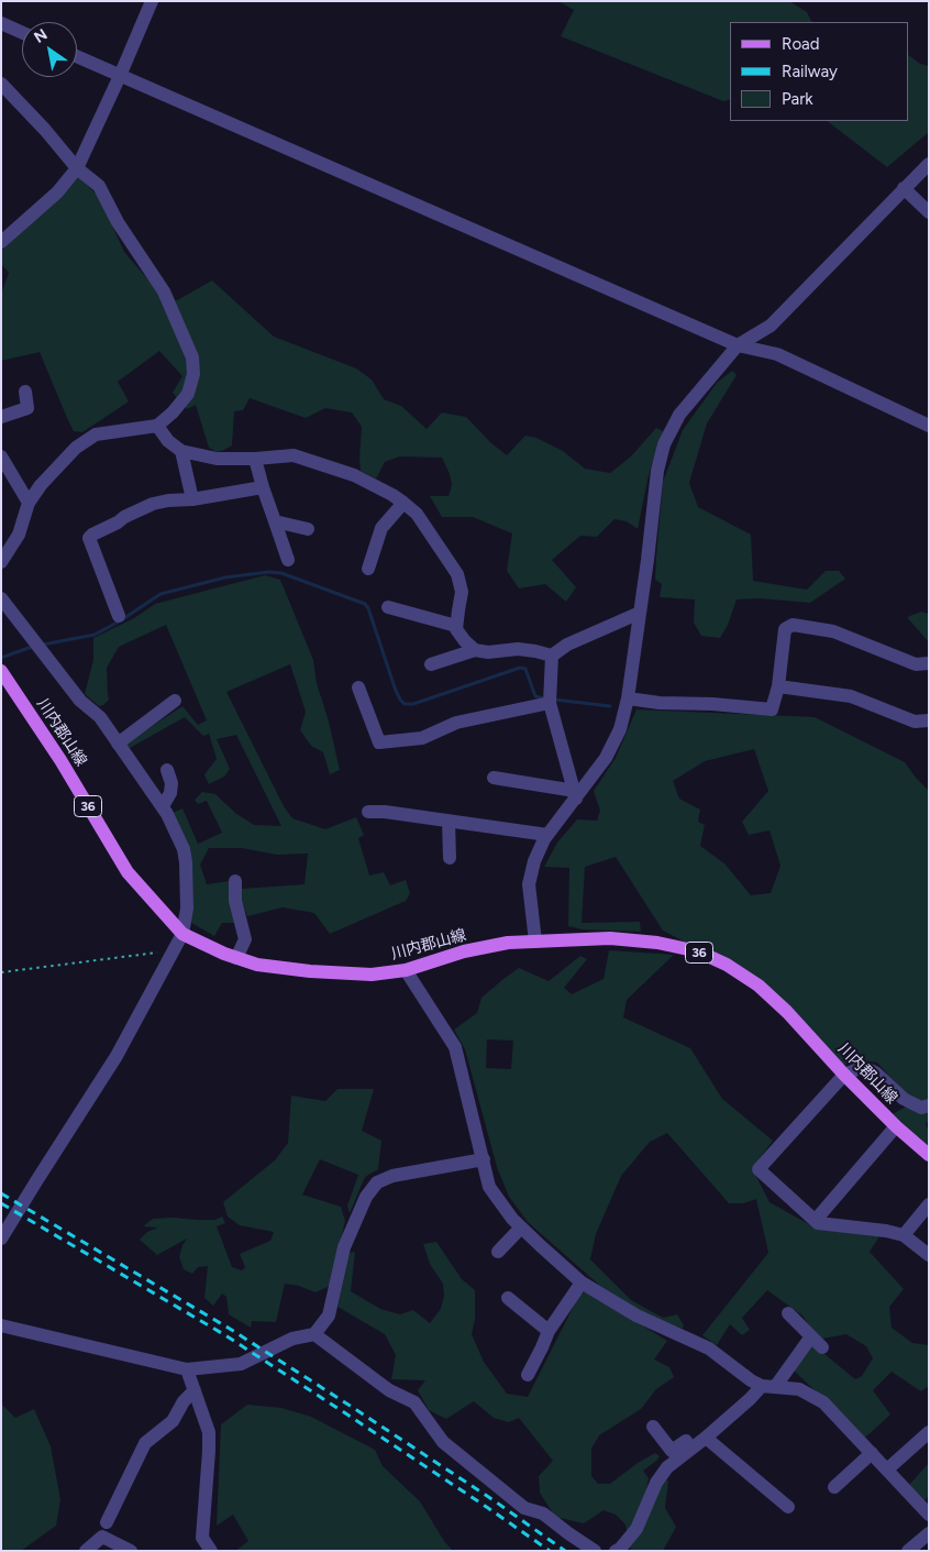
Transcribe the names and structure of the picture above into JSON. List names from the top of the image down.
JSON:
{
  "streets": {
    "main road": ["川内郡山線", "36"]
  },
  "legend": ["Road", "Railway", "Park"],
  "north": "top left"
}
